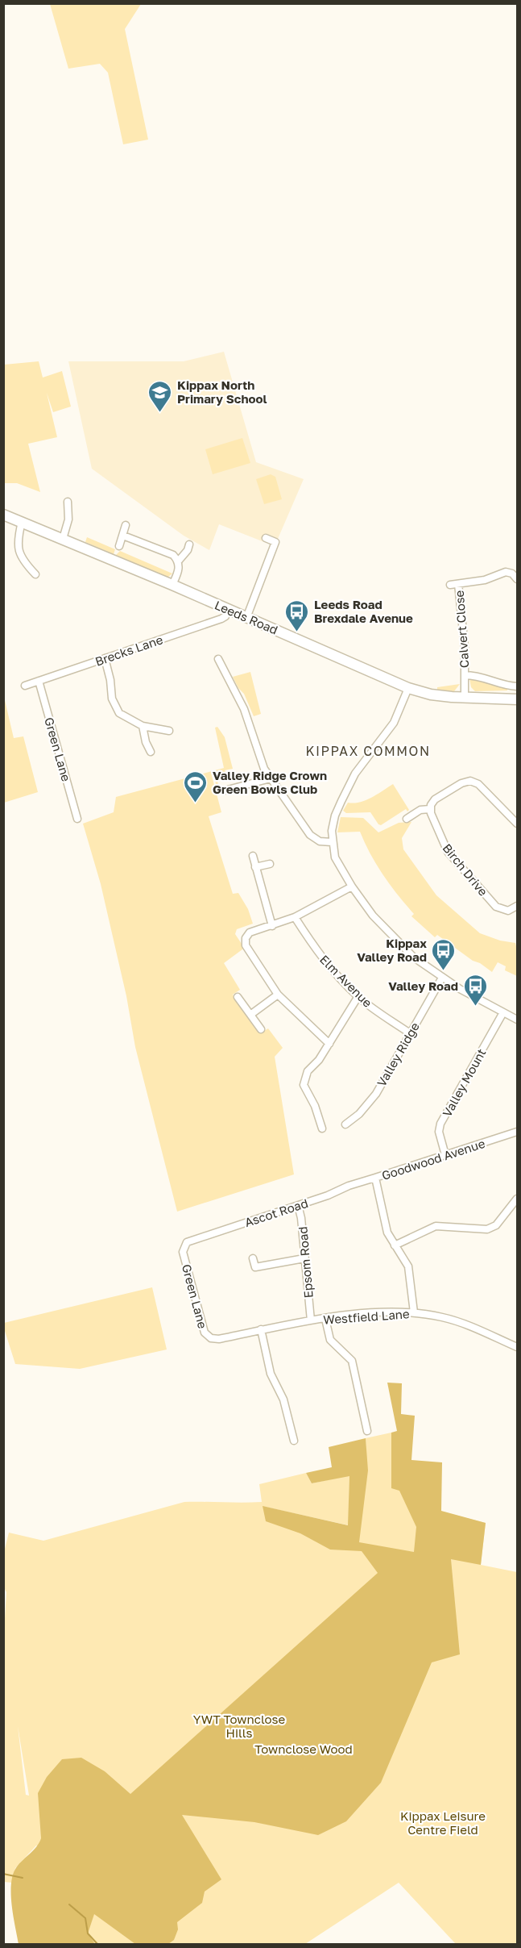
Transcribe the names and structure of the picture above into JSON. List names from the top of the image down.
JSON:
{
  "streets": {
    "main road": ["Leeds Road"],
    "street": [
      "Calvert Close",
      "Brecks Lane",
      "Green Lane",
      "Birch Drive",
      "Elm Avenue",
      "Valley Ridge",
      "Valley Mount",
      "Goodwood Avenue",
      "Ascot Road",
      "Epsom Road",
      "Westfield Lane"
    ]
  },
  "crossings": [
    ["Leeds Road", "Calvert Close"],
    ["Leeds Road", "Brecks Lane"],
    ["Brecks Lane", "Green Lane"],
    ["Green Lane", "Ascot Road"],
    ["Green Lane", "Westfield Lane"],
    ["Elm Avenue", "Valley Ridge"],
    ["Valley Mount", "Goodwood Avenue"],
    ["Goodwood Avenue", "Ascot Road"],
    ["Goodwood Avenue", "Westfield Lane"],
    ["Ascot Road", "Epsom Road"],
    ["Epsom Road", "Westfield Lane"]
  ],
  "districts": ["KIPPAX COMMON"],
  "parks": ["YWT Townclose Hills", "Townclose Wood", "Kippax Leisure Centre Field"],
  "places": {
    "school or university": ["Kippax North Primary School"],
    "bus stop": ["Leeds Road Brexdale Avenue", "Kippax Valley Road", "Valley Road"],
    "sports": ["Valley Ridge Crown Green Bowls Club"]
  }
}
